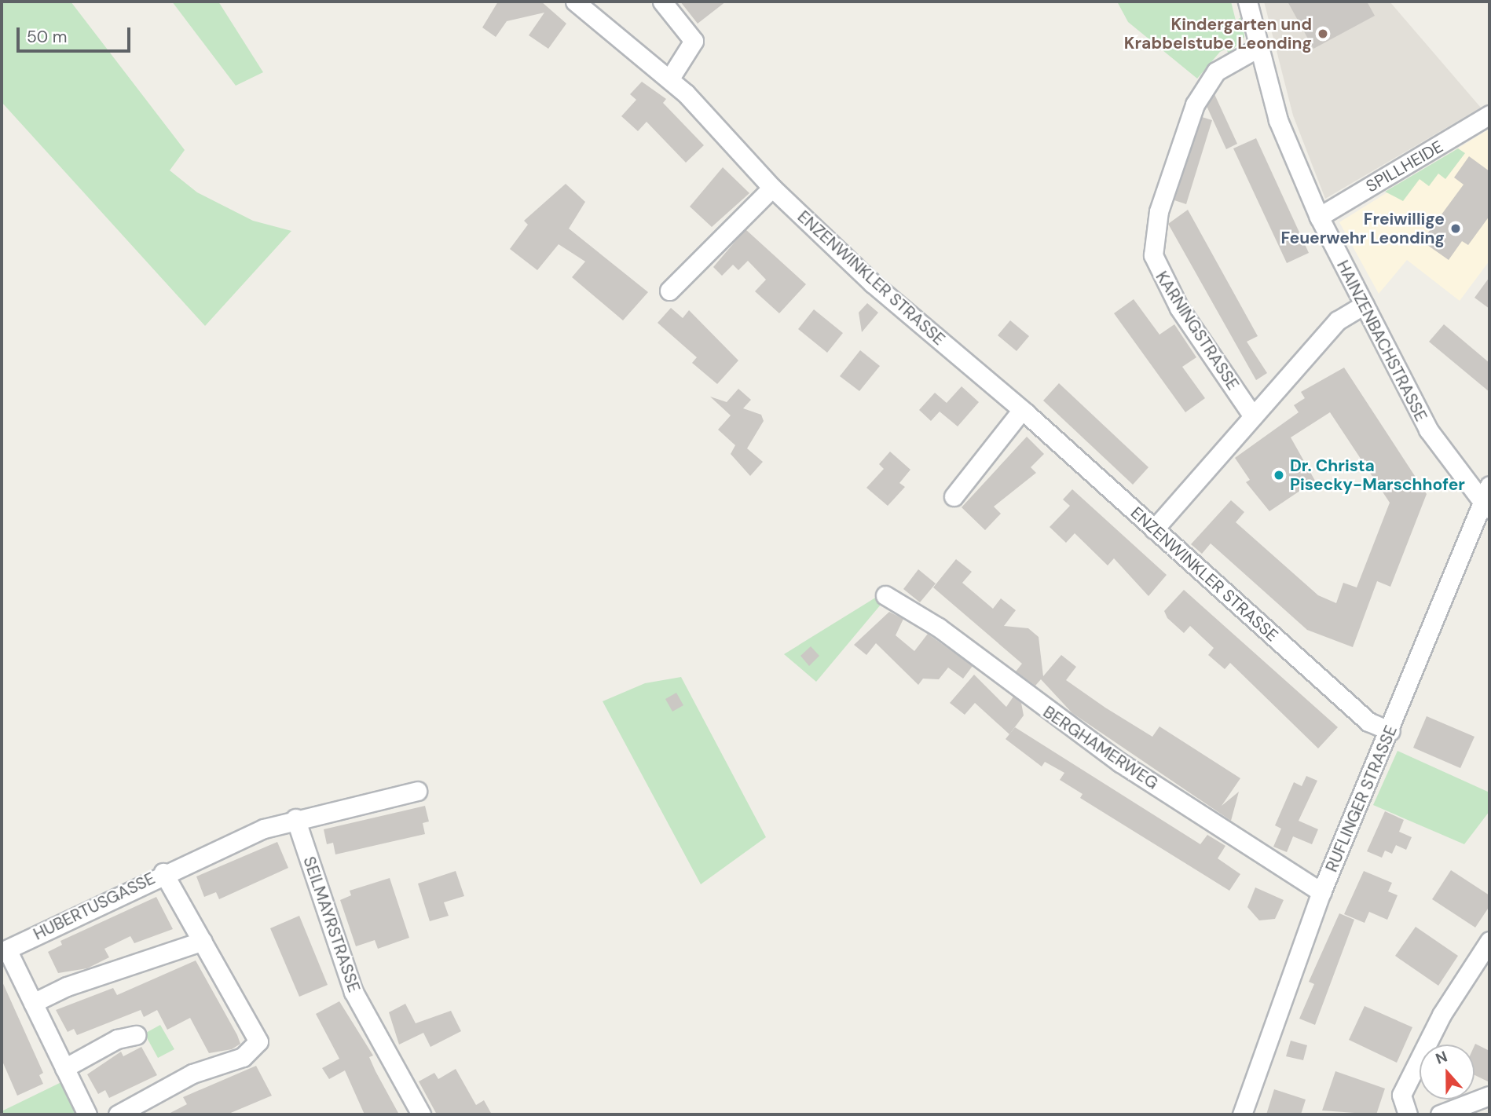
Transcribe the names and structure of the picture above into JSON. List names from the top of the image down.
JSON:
{
  "streets": {
    "street": [
      "SPILLHEIDE",
      "ENZENWINKLER STRASSE",
      "KARNINGSTRASSE",
      "HAINZENBACHSTRASSE",
      "BERGHAMERWEG",
      "RUFLINGER STRASSE",
      "HUBERTUSGASSE",
      "SEILMAYRSTRASSE"
    ]
  },
  "crossings": [
    ["SPILLHEIDE", "HAINZENBACHSTRASSE"],
    ["ENZENWINKLER STRASSE", "RUFLINGER STRASSE"],
    ["KARNINGSTRASSE", "HAINZENBACHSTRASSE"],
    ["HAINZENBACHSTRASSE", "RUFLINGER STRASSE"],
    ["BERGHAMERWEG", "RUFLINGER STRASSE"]
  ],
  "places": ["Kindergarten und Krabbelstube Leonding", "Freiwillige Feuerwehr Leonding", "Dr. Christa Pisecky-Marschhofer"],
  "scale_bar": "50 m",
  "north": "top"
}
